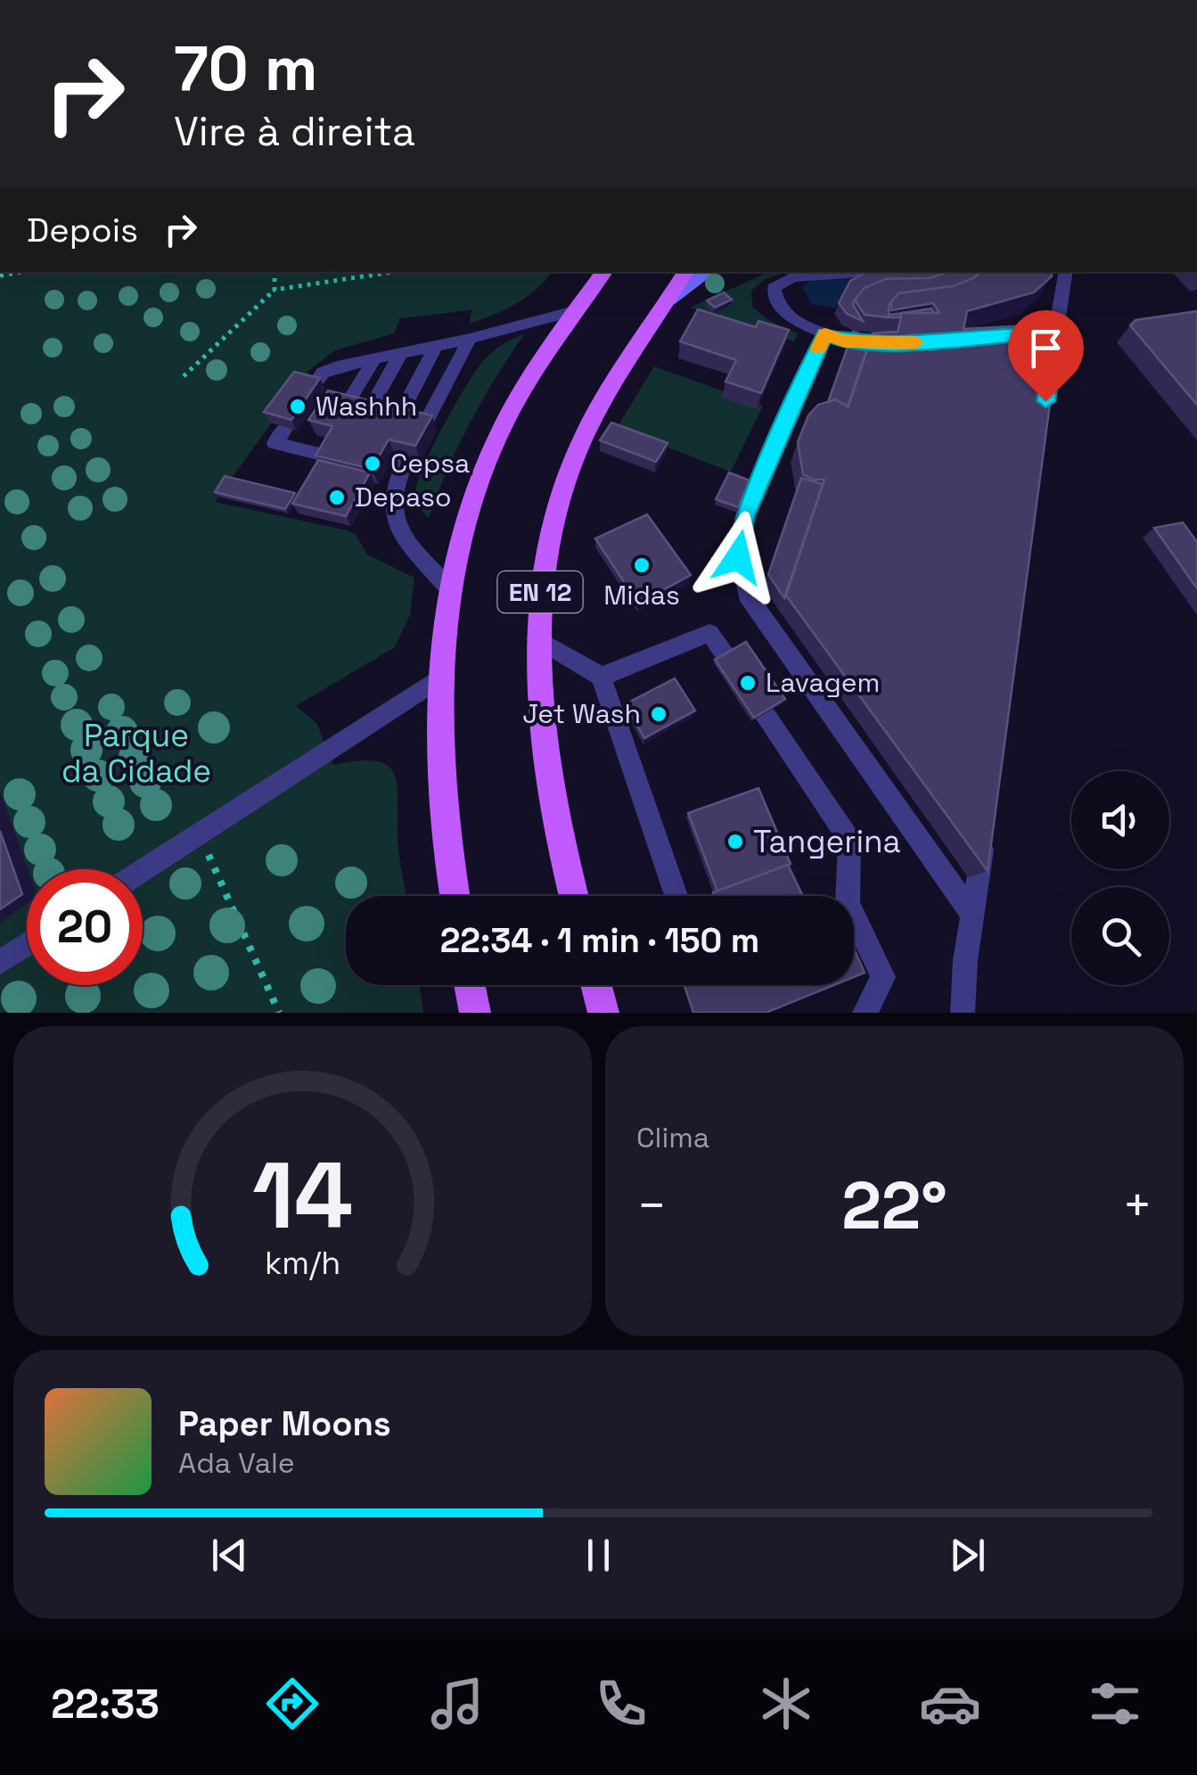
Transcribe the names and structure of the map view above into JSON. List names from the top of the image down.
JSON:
{
  "streets": {
    "main road": ["EN 12"]
  },
  "parks": ["Parque da Cidade"],
  "places": [
    "Washhh",
    "Cepsa",
    "Depaso",
    "Midas",
    "Lavagem",
    "Jet Wash",
    "Tangerina"
  ],
  "page": {
    "turn": ["70 m", "Vire à direita"],
    "then": "Depois",
    "limit": "20",
    "trip": "22:34 · 1 min · 150 m",
    "tile": "Clima",
    "heat": ["−", "22°", "+"],
    "song": ["Paper Moons", "Ada Vale"],
    "tabs": "22:33",
    "gauge": ["14", "km/h"]
  }
}
